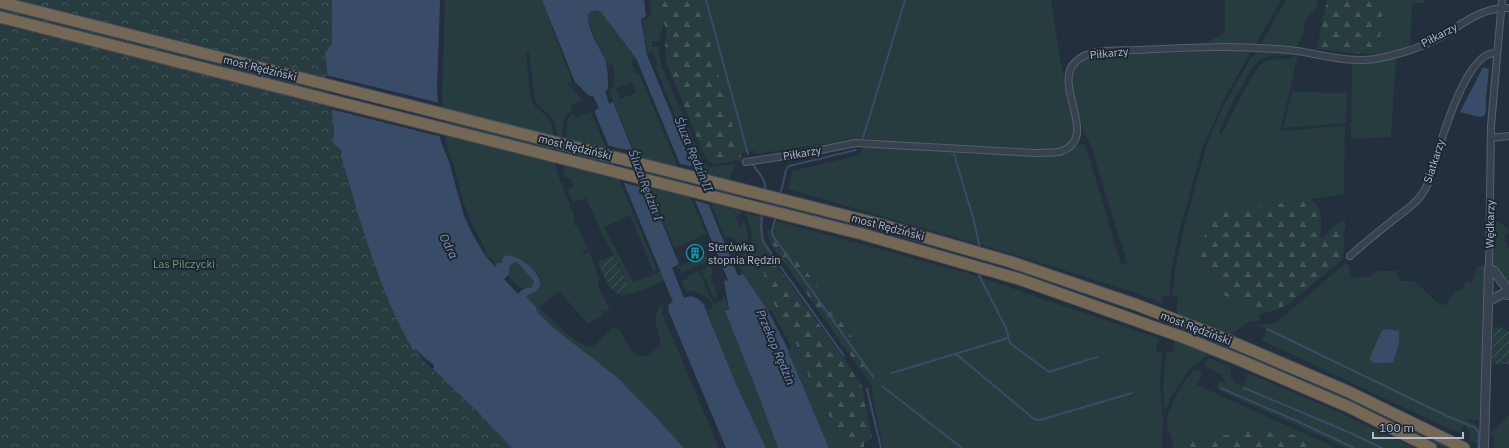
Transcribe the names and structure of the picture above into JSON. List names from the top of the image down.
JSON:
{
  "streets": {
    "highway": ["most Rędziński"],
    "street": ["Piłkarzy", "Siatkarzy", "Wędkarzy"]
  },
  "crossings": [
    ["Piłkarzy", "Wędkarzy"],
    ["Siatkarzy", "Wędkarzy"]
  ],
  "water": [
    "Śluza Rędzin II",
    "Śluza Rędzin I",
    "Odra",
    "Przekop Rędzin"
  ],
  "parks": ["Las Pilczycki"],
  "places": {
    "building": ["Sterówka stopnia Rędzin"]
  },
  "scale_bar": "100 m"
}
